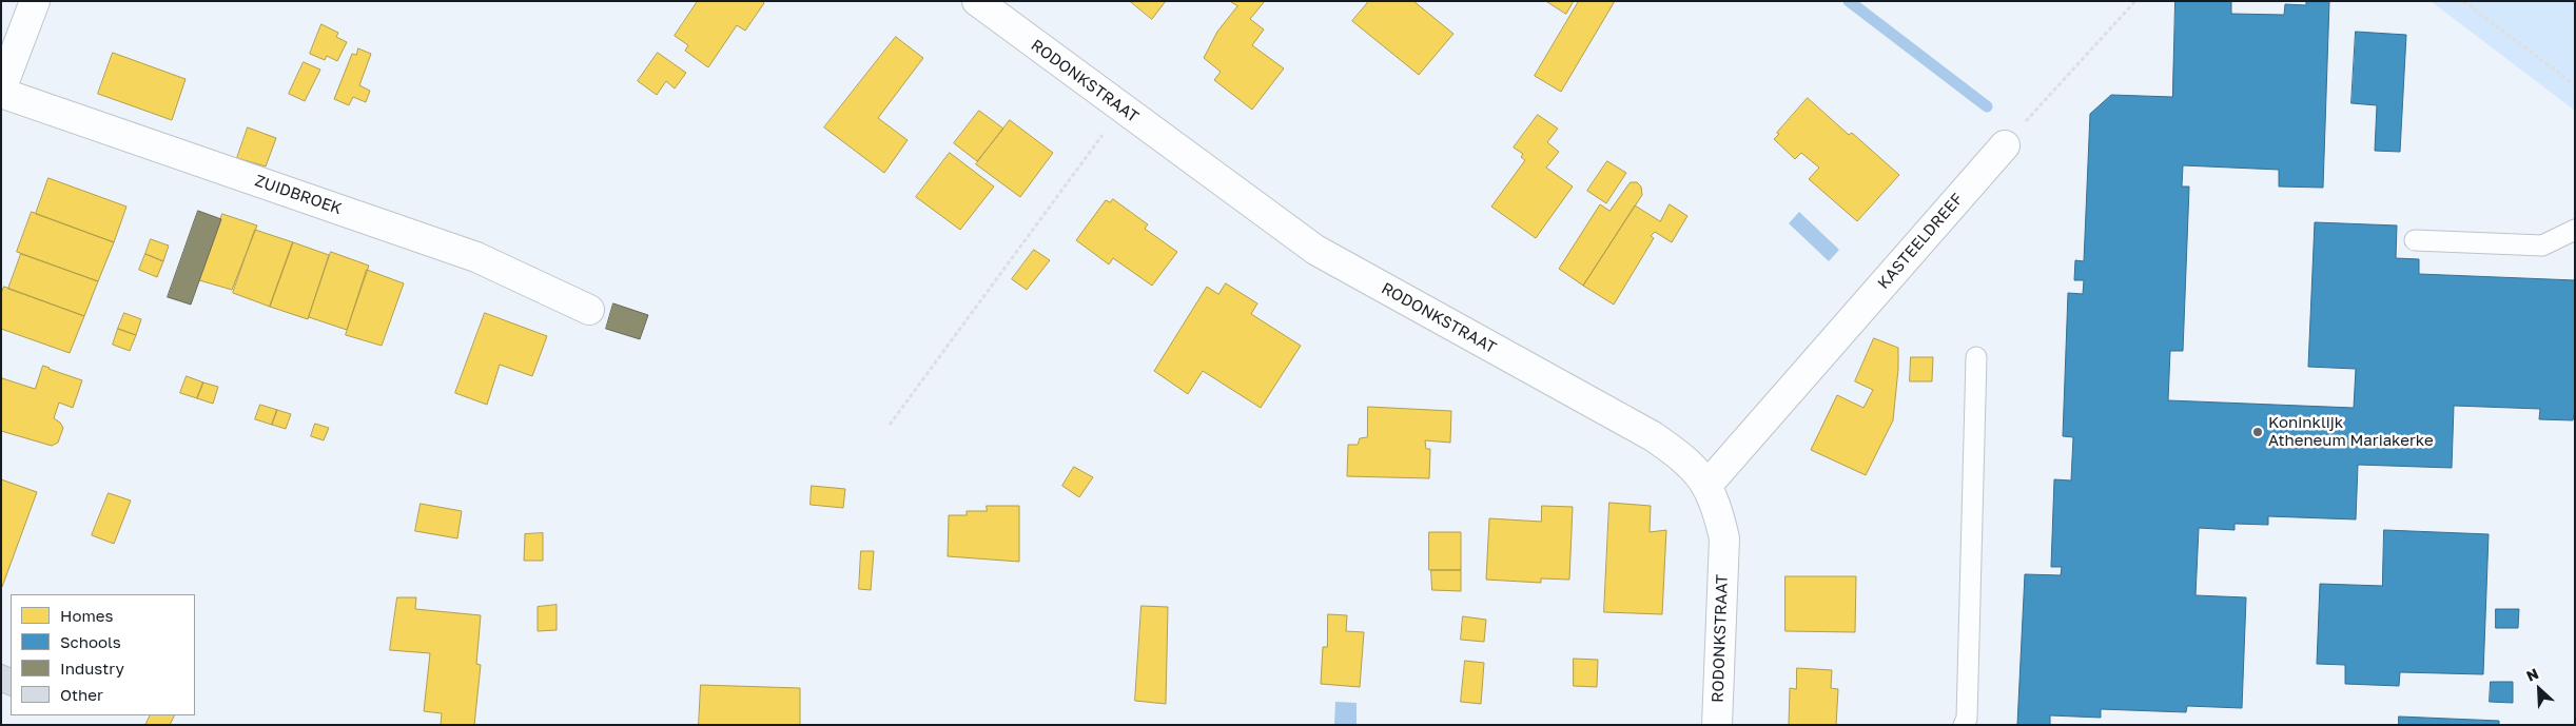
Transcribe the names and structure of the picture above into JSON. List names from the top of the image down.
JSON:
{
  "streets": {
    "street": ["RODONKSTRAAT", "ZUIDBROEK", "KASTEELDREEF"]
  },
  "crossings": [
    ["RODONKSTRAAT", "KASTEELDREEF"]
  ],
  "places": ["Koninklijk Atheneum Mariakerke"],
  "legend": [
    "Homes",
    "Schools",
    "Industry",
    "Other"
  ],
  "north": "top left"
}
